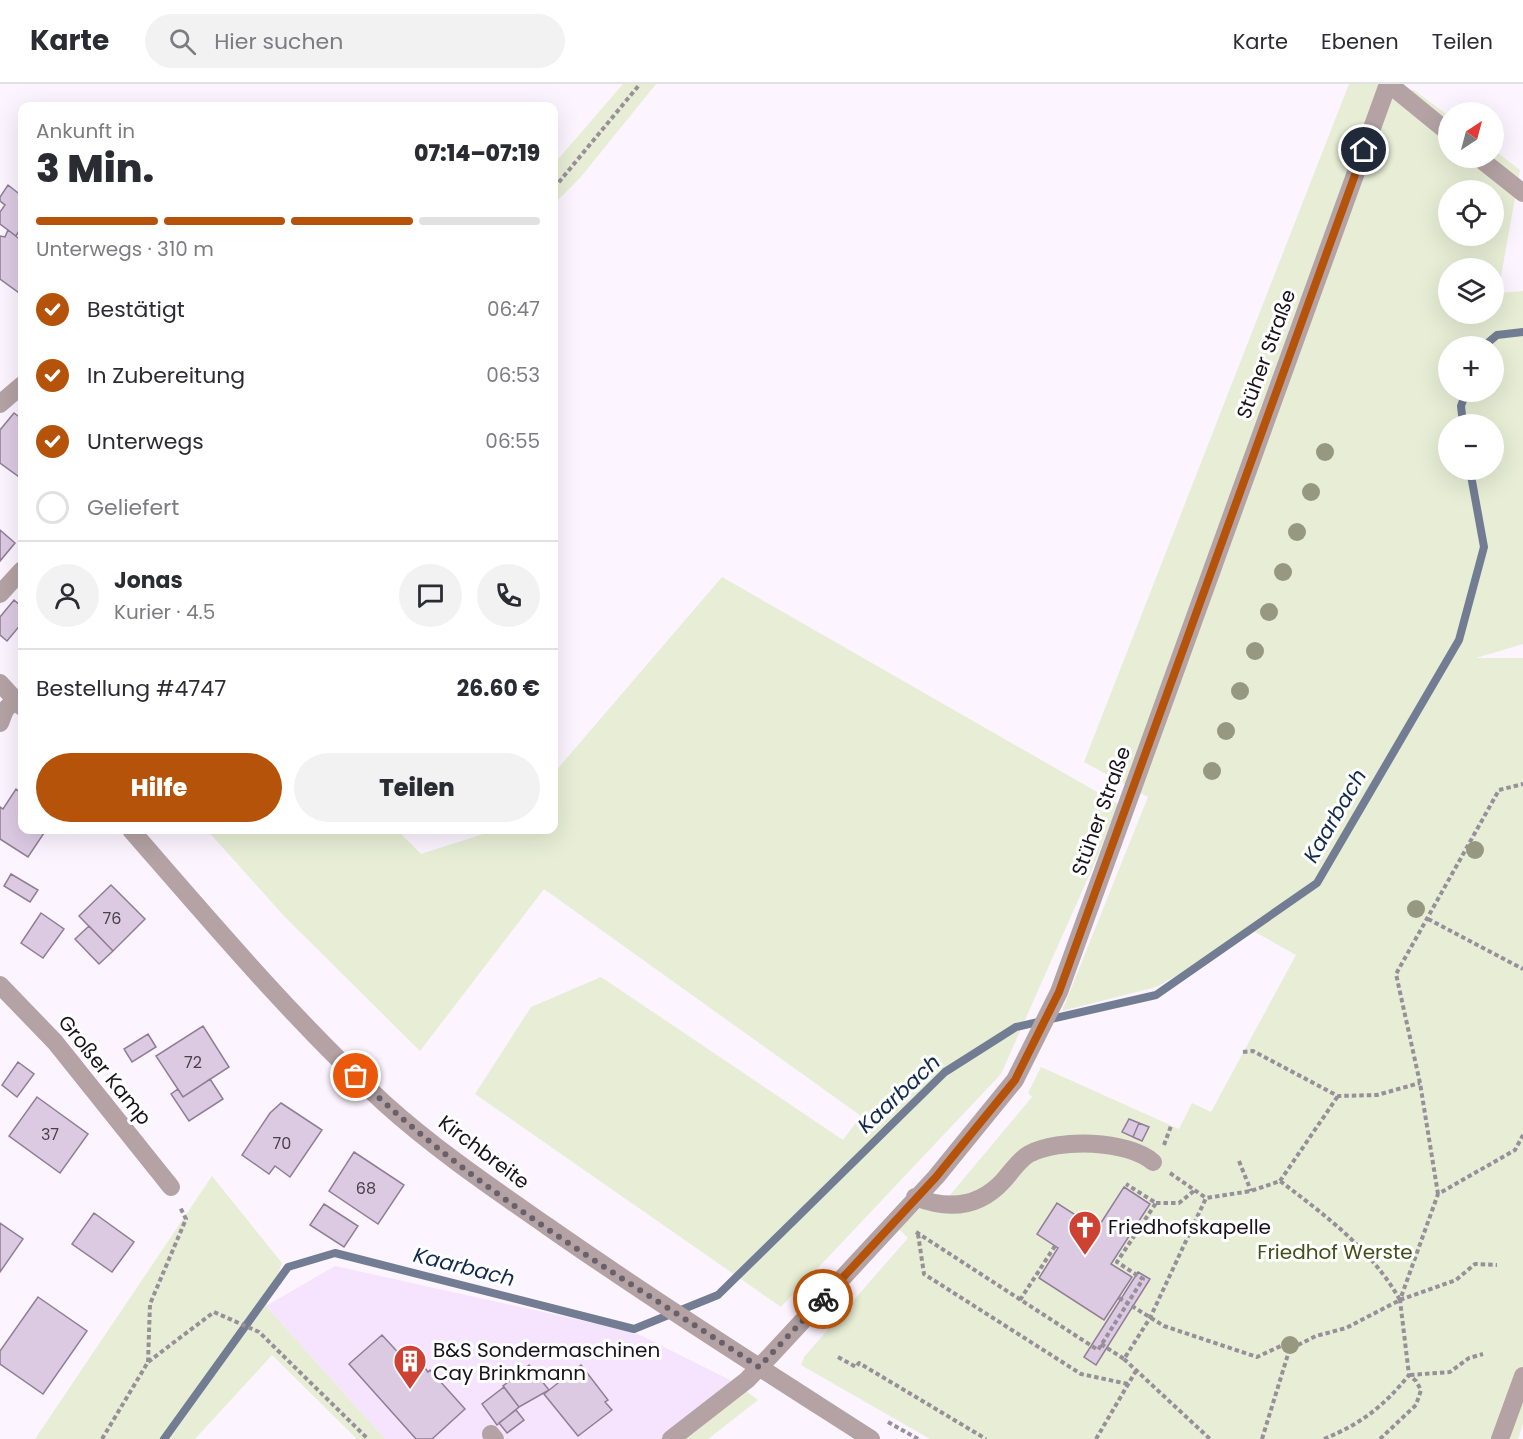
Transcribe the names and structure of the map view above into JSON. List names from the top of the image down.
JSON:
{
  "streets": {
    "street": ["Stüher Straße", "Großer Kamp", "Kirchbreite"]
  },
  "crossings": [
    ["Stüher Straße", "Kirchbreite"]
  ],
  "water": ["Kaarbach"],
  "parks": ["Friedhof Werste"],
  "places": {
    "church": ["Friedhofskapelle"],
    "building": ["B&S Sondermaschinen Cay Brinkmann"]
  },
  "house_numbers": [
    "76",
    "72",
    "37",
    "70",
    "68"
  ],
  "north": "top right",
  "page": {
    "header": "Karte",
    "search": "Hier suchen",
    "nav": ["Karte", "Ebenen", "Teilen"],
    "map_buttons": ["+", "−"],
    "heading": ["3 Min.", "Ankunft in", "07:14–07:19"],
    "panel": [
      "Jonas",
      "Kurier · 4.5",
      "Bestellung #4747",
      "26.60 €"
    ],
    "bar": "Unterwegs · 310 m",
    "list": [
      ["Bestätigt", "06:47"],
      ["In Zubereitung", "06:53"],
      ["Unterwegs", "06:55"],
      "Geliefert"
    ],
    "buttons": ["Hilfe", "Teilen"]
  }
}
